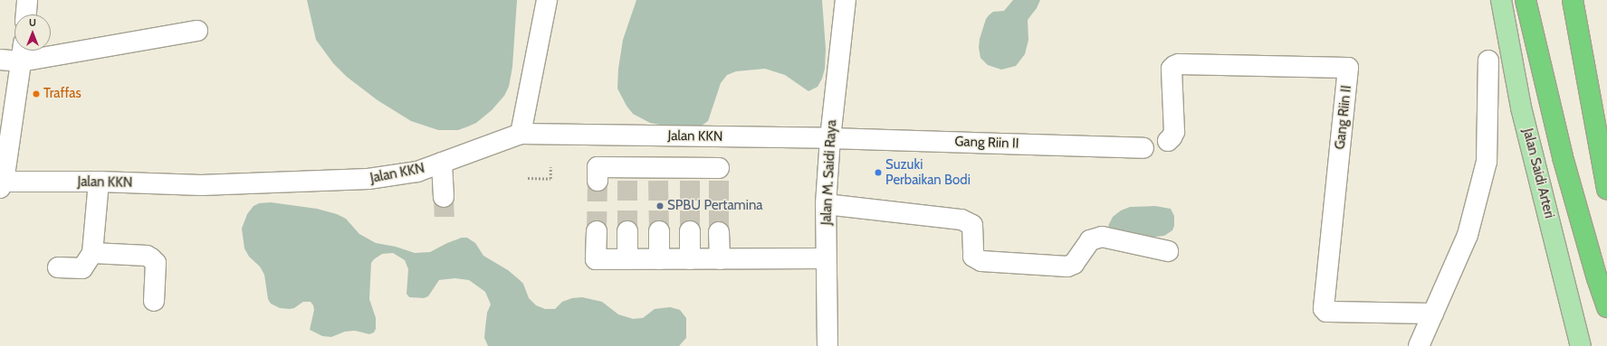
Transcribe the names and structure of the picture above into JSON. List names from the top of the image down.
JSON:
{
  "streets": {
    "main road": ["Jalan Saidi Arteri"],
    "street": ["Gang Riin II", "Jalan KKN", "Jalan M. Saidi Raya"]
  },
  "crossings": [
    ["Gang Riin II", "Jalan KKN"],
    ["Gang Riin II", "Jalan M. Saidi Raya"],
    ["Jalan KKN", "Jalan M. Saidi Raya"]
  ],
  "places": ["Traffas", "Suzuki Perbaikan Bodi", "SPBU Pertamina"],
  "north": "top"
}
